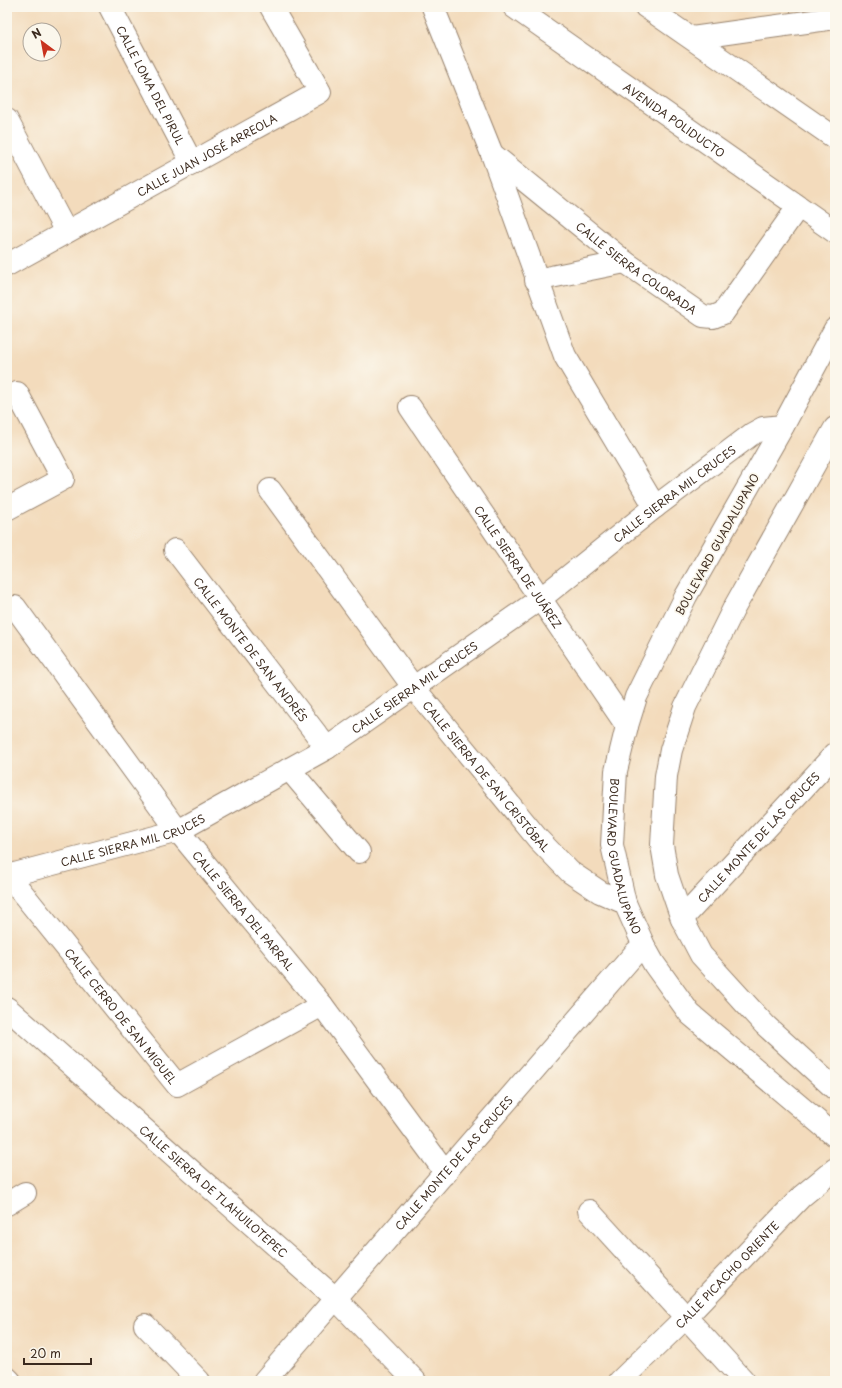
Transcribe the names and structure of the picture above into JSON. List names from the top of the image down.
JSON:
{
  "streets": {
    "street": [
      "CALLE LOMA DEL PIRUL",
      "AVENIDA POLIDUCTO",
      "CALLE JUAN JOSÉ ARREOLA",
      "CALLE SIERRA COLORADA",
      "CALLE SIERRA MIL CRUCES",
      "BOULEVARD GUADALUPANO",
      "CALLE SIERRA DE JUÁREZ",
      "CALLE MONTE DE SAN ANDRÉS",
      "CALLE SIERRA DE SAN CRISTÓBAL",
      "CALLE MONTE DE LAS CRUCES",
      "CALLE SIERRA DEL PARRAL",
      "CALLE CERRO DE SAN MIGUEL",
      "CALLE SIERRA DE TLAHUILOTEPEC",
      "CALLE PICACHO ORIENTE"
    ]
  },
  "crossings": [
    ["CALLE LOMA DEL PIRUL", "CALLE JUAN JOSÉ ARREOLA"],
    ["AVENIDA POLIDUCTO", "CALLE SIERRA COLORADA"],
    ["CALLE SIERRA COLORADA", "CALLE SIERRA MIL CRUCES"],
    ["CALLE SIERRA MIL CRUCES", "BOULEVARD GUADALUPANO"],
    ["CALLE SIERRA MIL CRUCES", "CALLE SIERRA DE JUÁREZ"],
    ["CALLE SIERRA MIL CRUCES", "CALLE MONTE DE SAN ANDRÉS"],
    ["CALLE SIERRA MIL CRUCES", "CALLE SIERRA DE SAN CRISTÓBAL"],
    ["CALLE SIERRA MIL CRUCES", "CALLE SIERRA DEL PARRAL"],
    ["CALLE SIERRA MIL CRUCES", "CALLE CERRO DE SAN MIGUEL"],
    ["BOULEVARD GUADALUPANO", "CALLE SIERRA DE JUÁREZ"],
    ["BOULEVARD GUADALUPANO", "CALLE SIERRA DE SAN CRISTÓBAL"],
    ["BOULEVARD GUADALUPANO", "CALLE MONTE DE LAS CRUCES"],
    ["CALLE MONTE DE LAS CRUCES", "CALLE SIERRA DEL PARRAL"],
    ["CALLE MONTE DE LAS CRUCES", "CALLE SIERRA DE TLAHUILOTEPEC"],
    ["CALLE SIERRA DEL PARRAL", "CALLE CERRO DE SAN MIGUEL"]
  ],
  "scale_bar": "20 m",
  "north": "top left"
}
